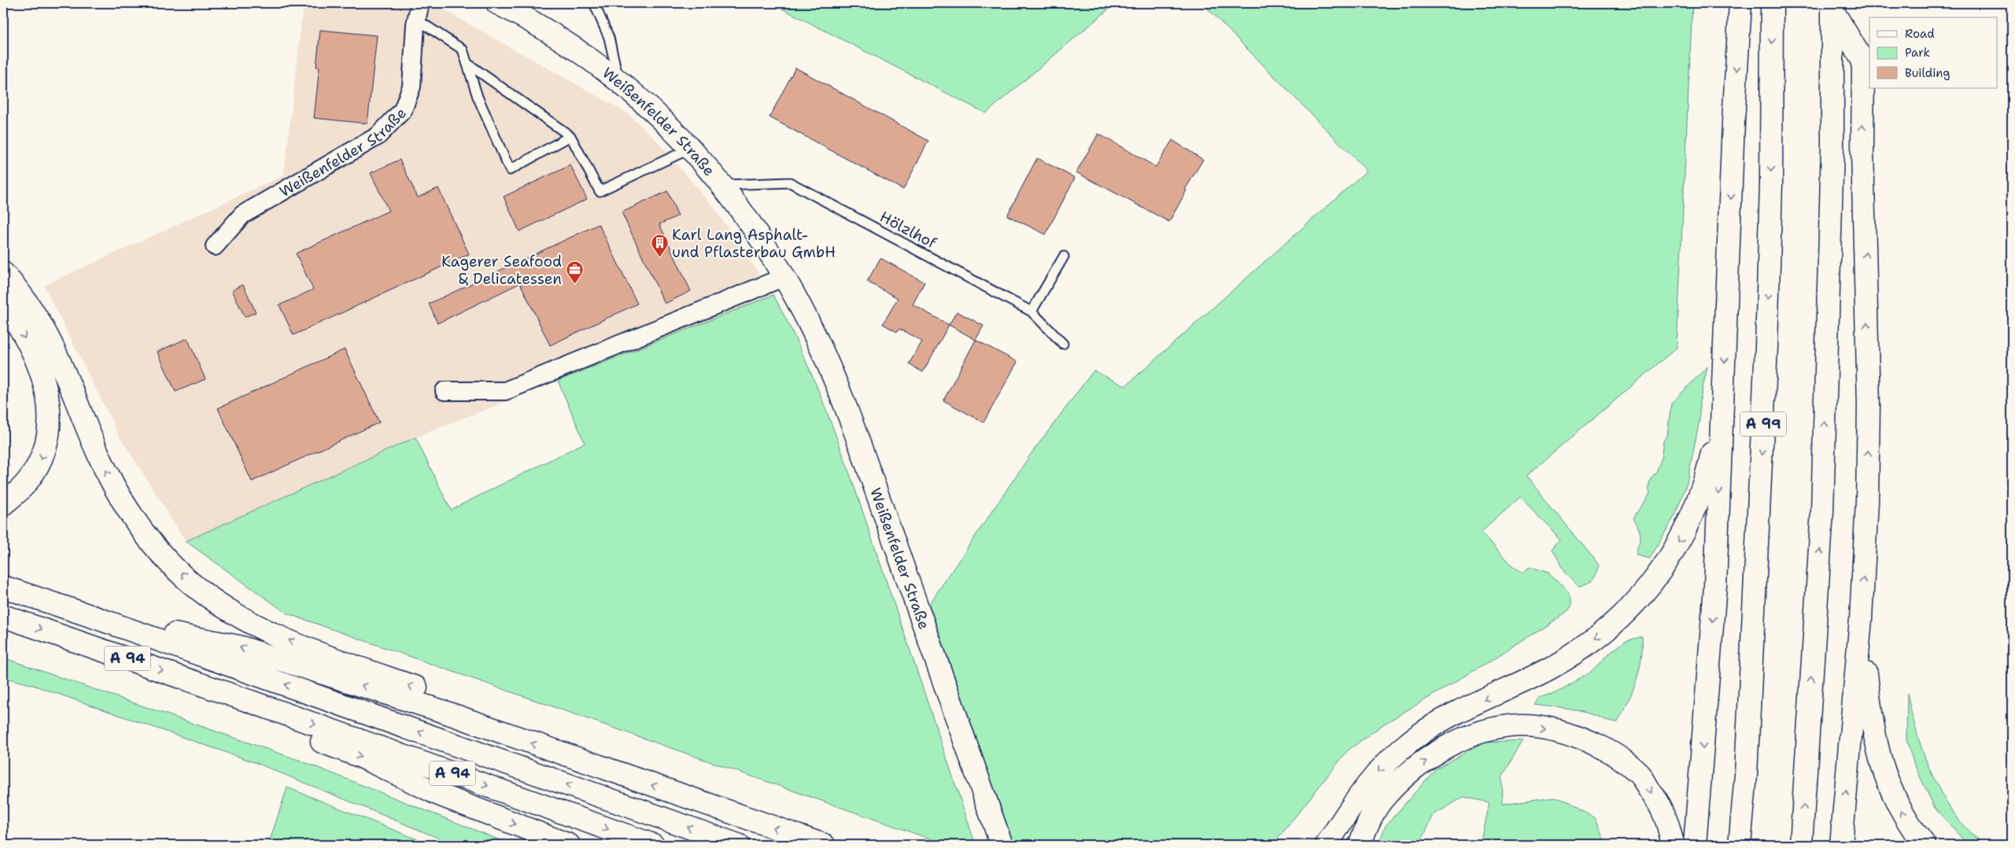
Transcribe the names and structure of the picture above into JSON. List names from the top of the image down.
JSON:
{
  "streets": {
    "main road": ["Weißenfelder Straße", "A 99", "A 94"],
    "lane": ["Hölzlhof"]
  },
  "crossings": [
    ["Weißenfelder Straße", "Hölzlhof"]
  ],
  "places": {
    "building": ["Karl Lang Asphalt- und Pflasterbau GmbH"],
    "office": ["Kagerer Seafood & Delicatessen"]
  },
  "legend": ["Road", "Park", "Building"]
}
